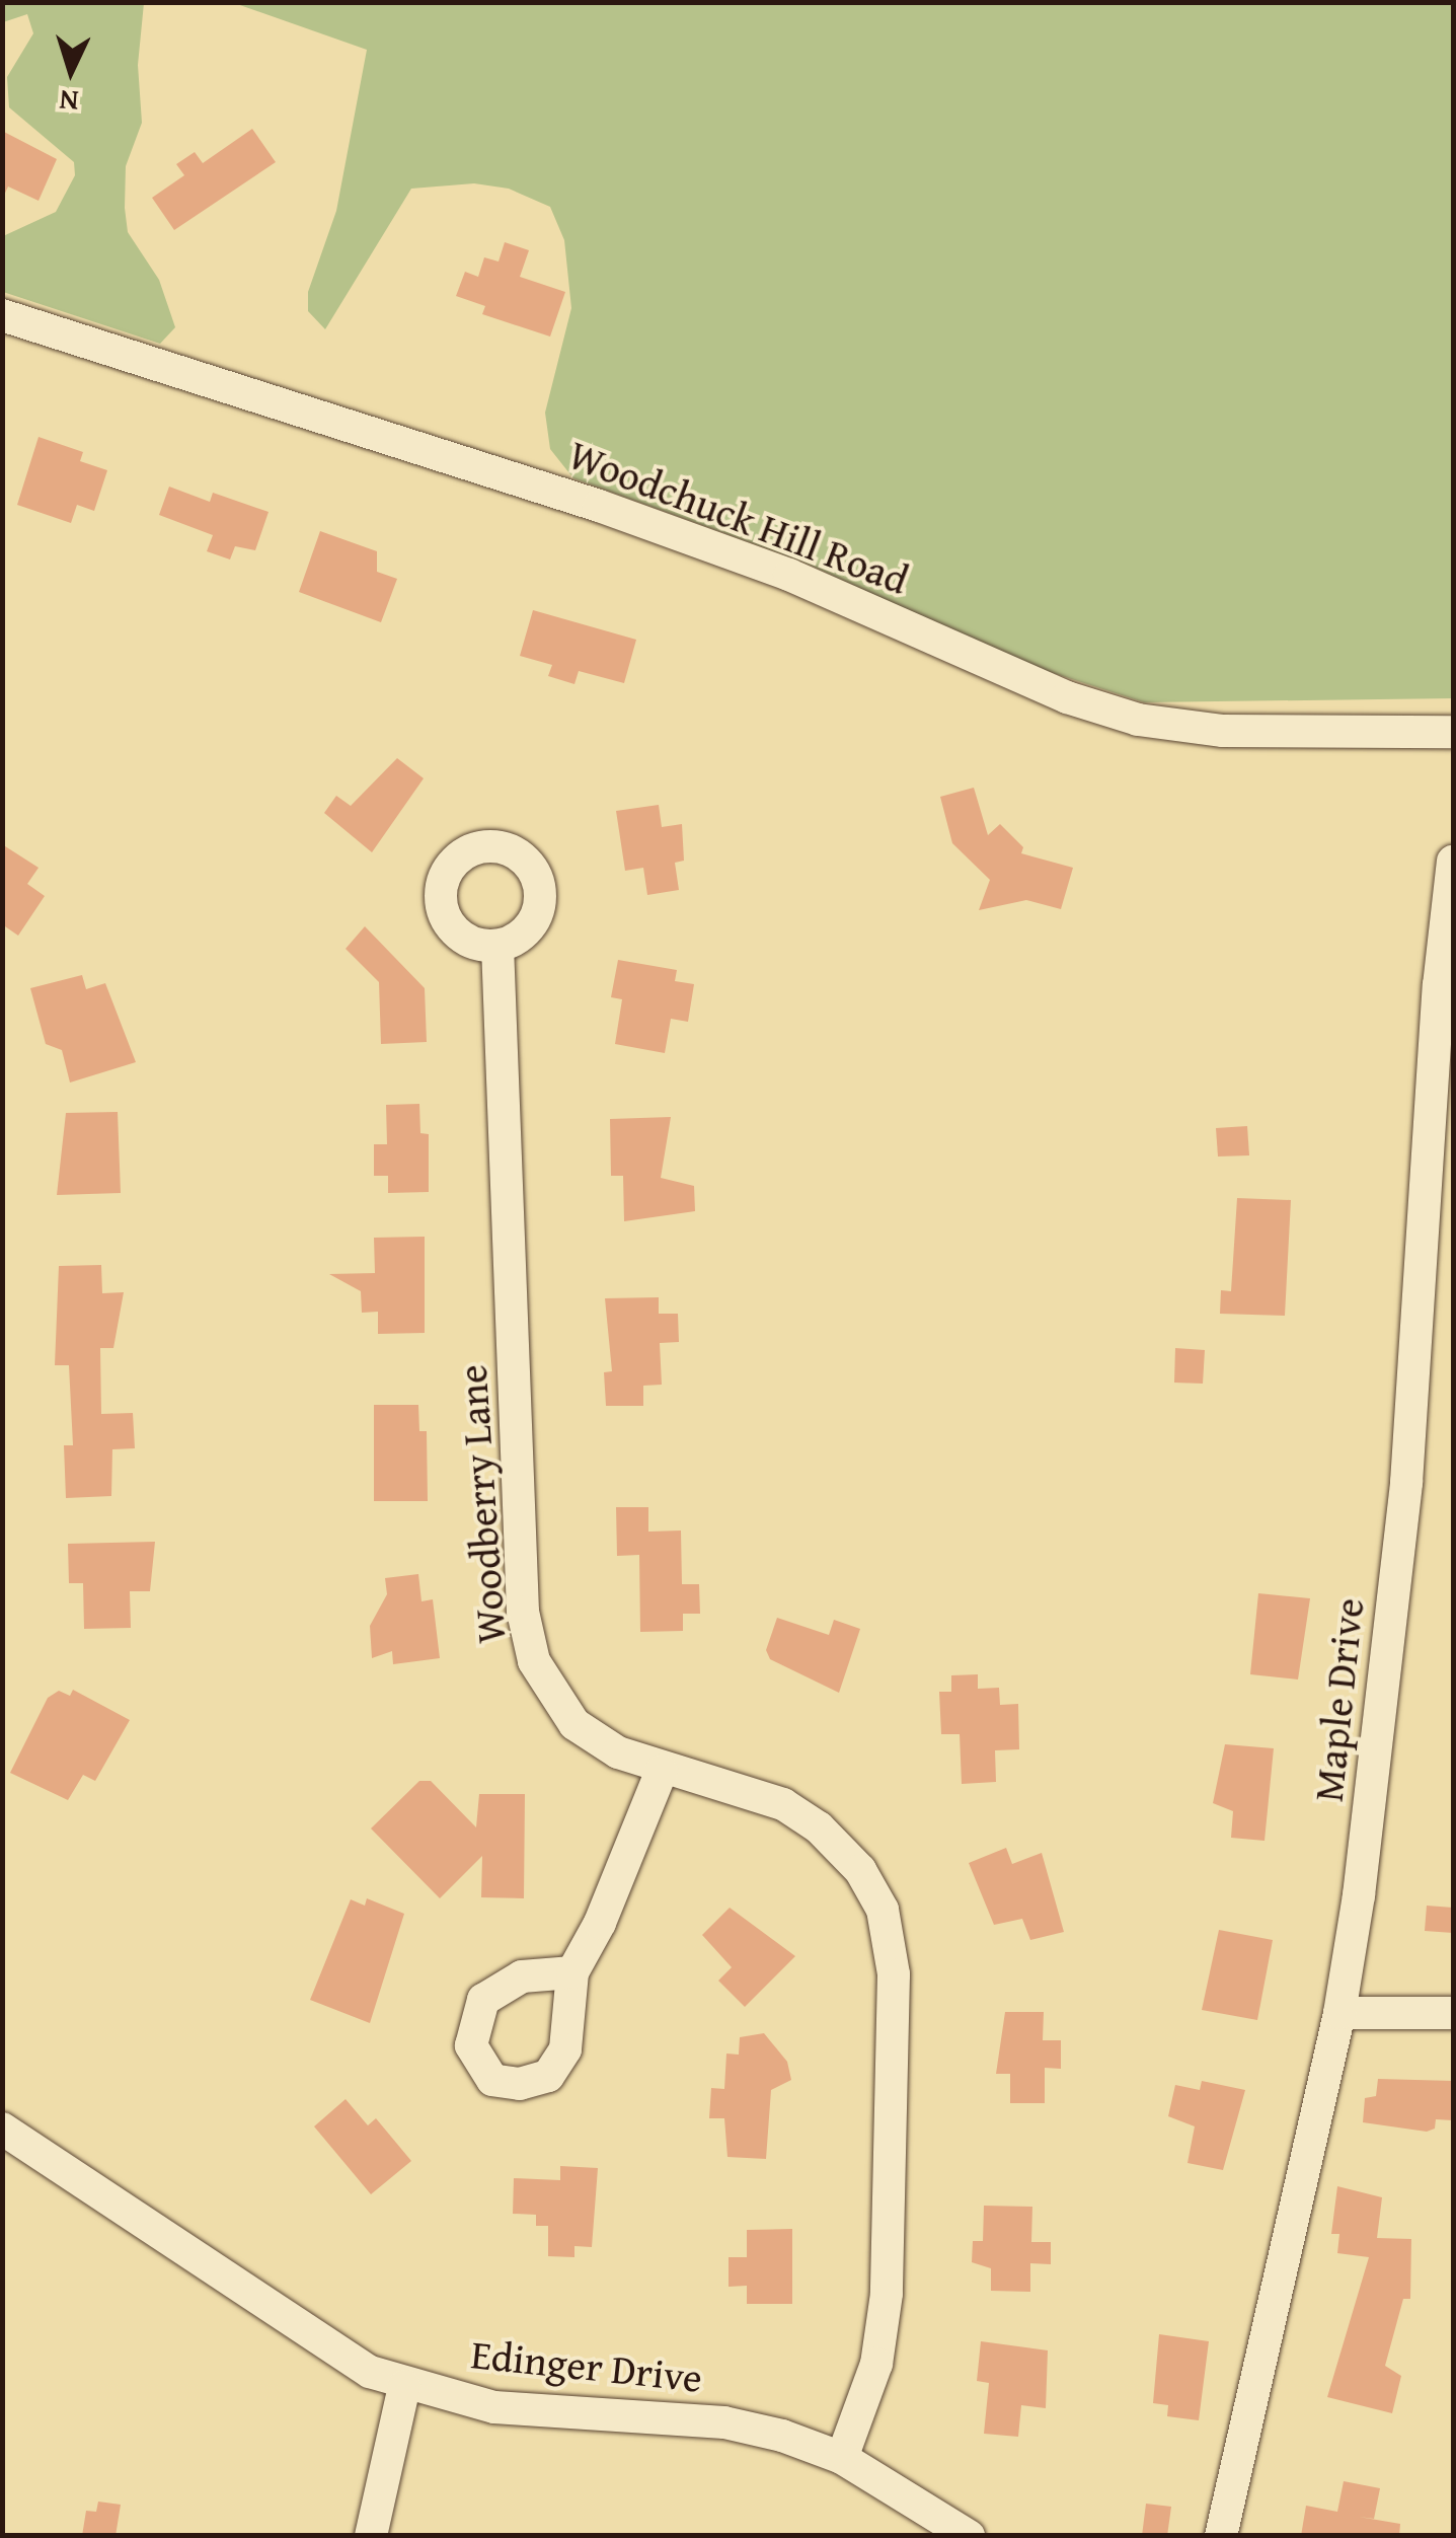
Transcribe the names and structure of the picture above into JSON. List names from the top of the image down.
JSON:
{
  "streets": {
    "street": [
      "Woodchuck Hill Road",
      "Woodberry Lane",
      "Maple Drive",
      "Edinger Drive"
    ]
  },
  "crossings": [
    ["Woodberry Lane", "Edinger Drive"]
  ],
  "north": "bottom"
}
